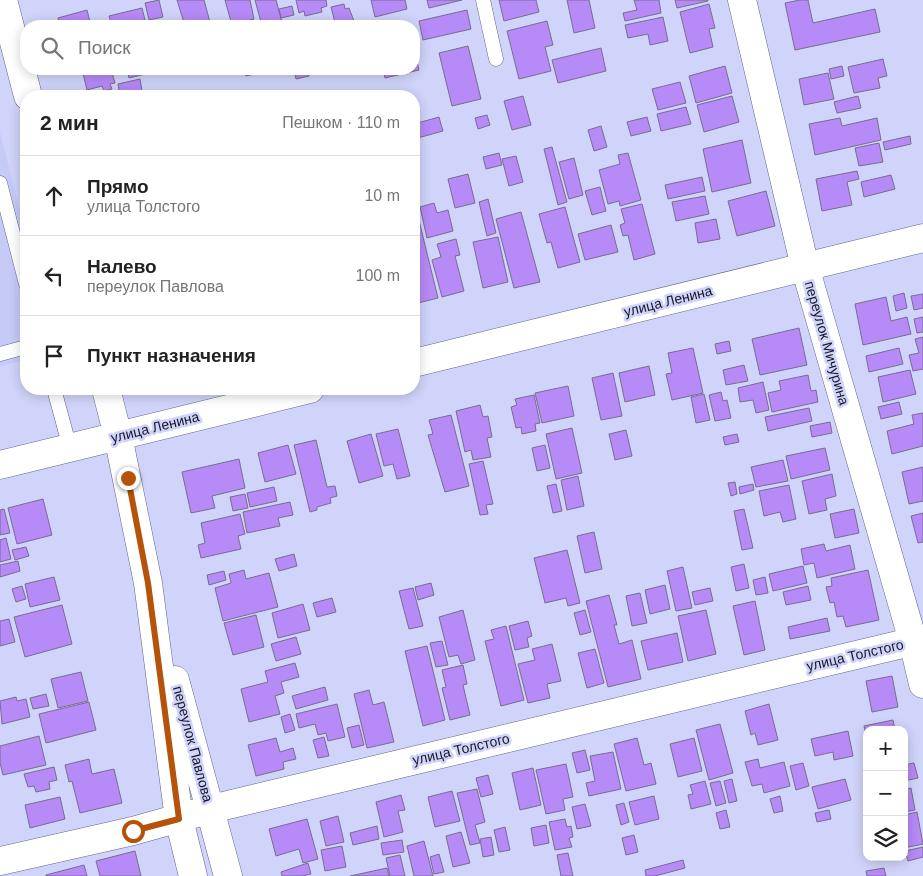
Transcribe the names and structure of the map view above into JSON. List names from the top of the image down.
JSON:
{
  "streets": {
    "street": [
      "улица Ленина",
      "переулок Мичурина",
      "улица Толстого",
      "переулок Павлова"
    ]
  },
  "crossings": [
    ["улица Ленина", "переулок Мичурина"],
    ["улица Ленина", "переулок Павлова"],
    ["переулок Мичурина", "улица Толстого"],
    ["улица Толстого", "переулок Павлова"]
  ],
  "page": {
    "search": "Поиск",
    "heading": ["2 мин", "Пешком · 110 m"],
    "list": [
      ["Прямо", "улица Толстого", "10 m"],
      ["Налево", "переулок Павлова", "100 m"],
      "Пункт назначения"
    ],
    "map_buttons": ["+", "−"]
  }
}
